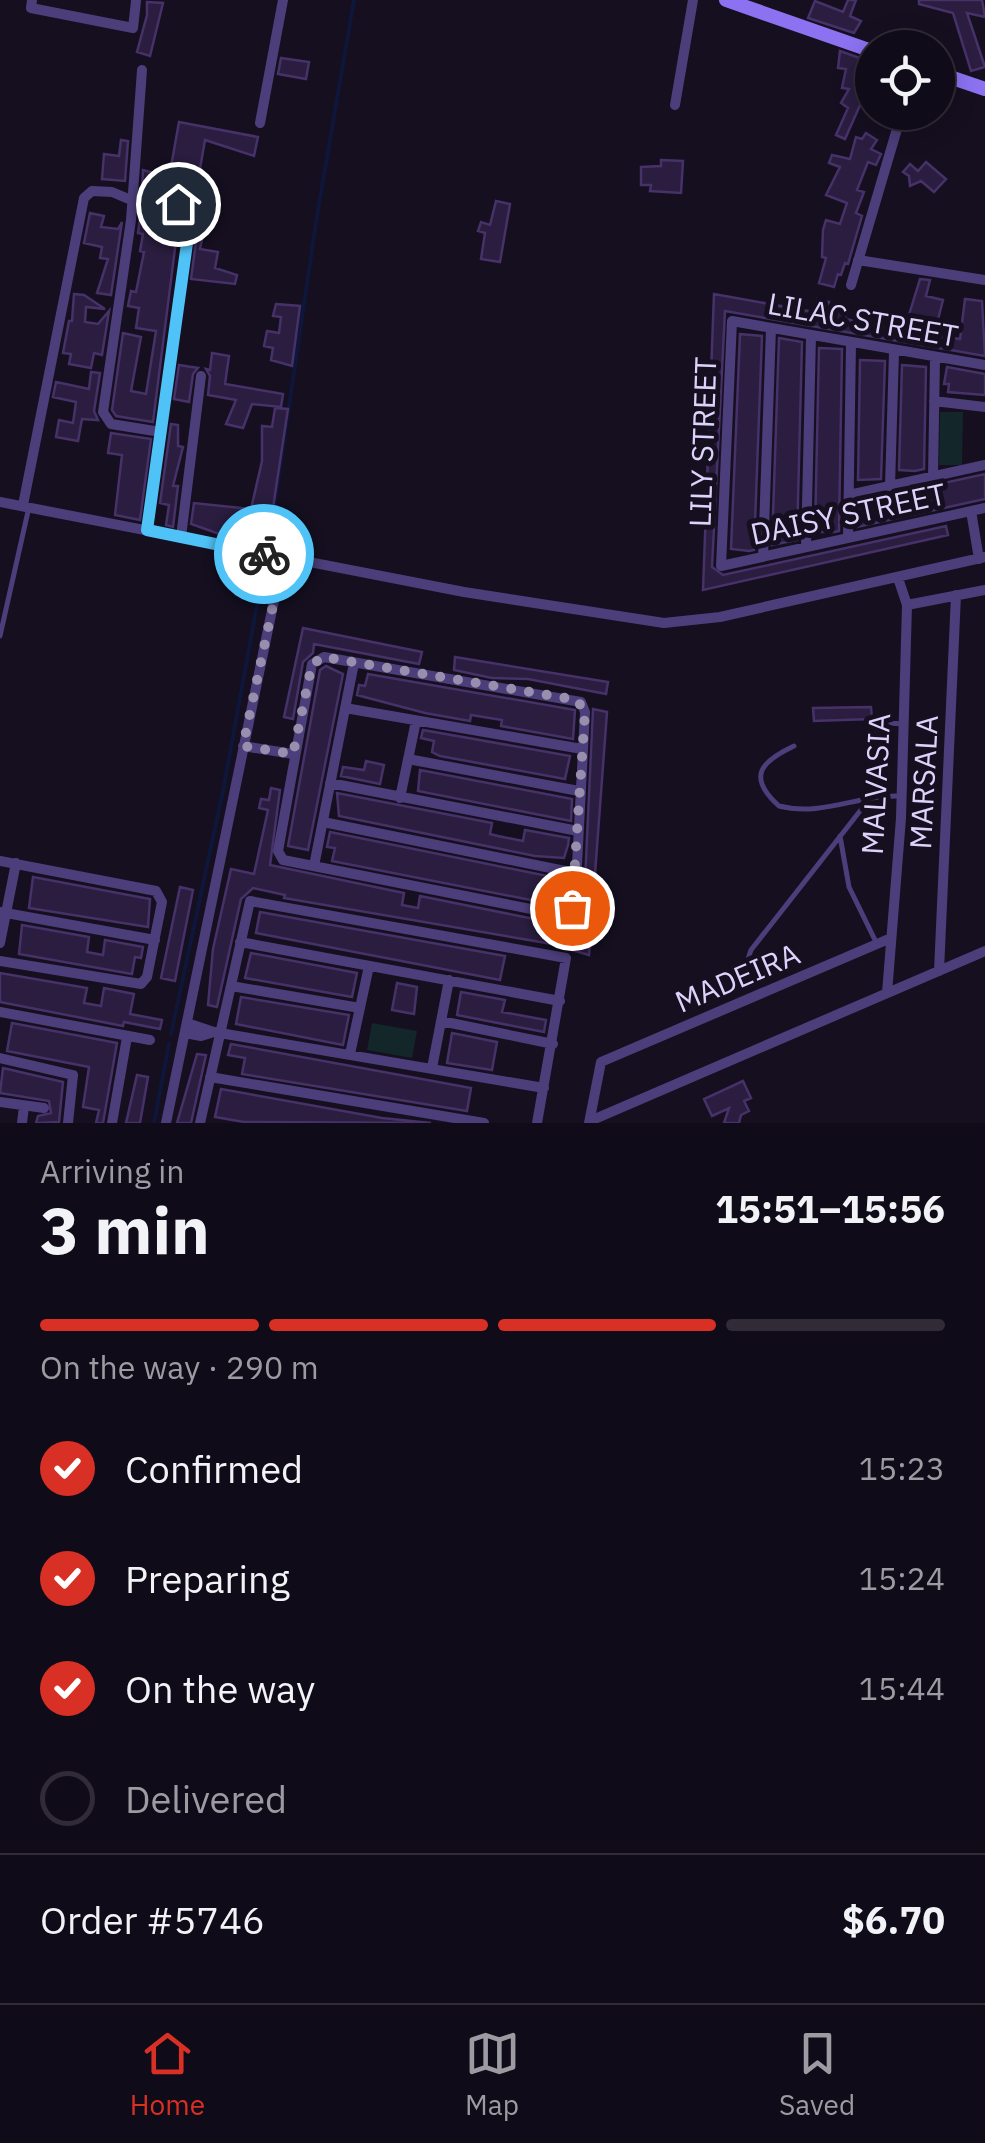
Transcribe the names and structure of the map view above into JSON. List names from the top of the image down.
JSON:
{
  "streets": {
    "street": [
      "LILAC STREET",
      "LILY STREET",
      "DAISY STREET",
      "MARSALA",
      "MALVASIA",
      "MADEIRA"
    ]
  },
  "crossings": [
    ["LILAC STREET", "LILY STREET"],
    ["LILY STREET", "DAISY STREET"],
    ["MALVASIA", "MADEIRA"]
  ],
  "page": {
    "heading": ["3 min", "Arriving in", "15:51–15:56"],
    "panel": ["Order #5746", "$6.70"],
    "bar": "On the way · 290 m",
    "list": [
      ["Confirmed", "15:23"],
      ["Preparing", "15:24"],
      ["On the way", "15:44"],
      "Delivered"
    ],
    "tabs": ["Home", "Map", "Saved"]
  }
}
